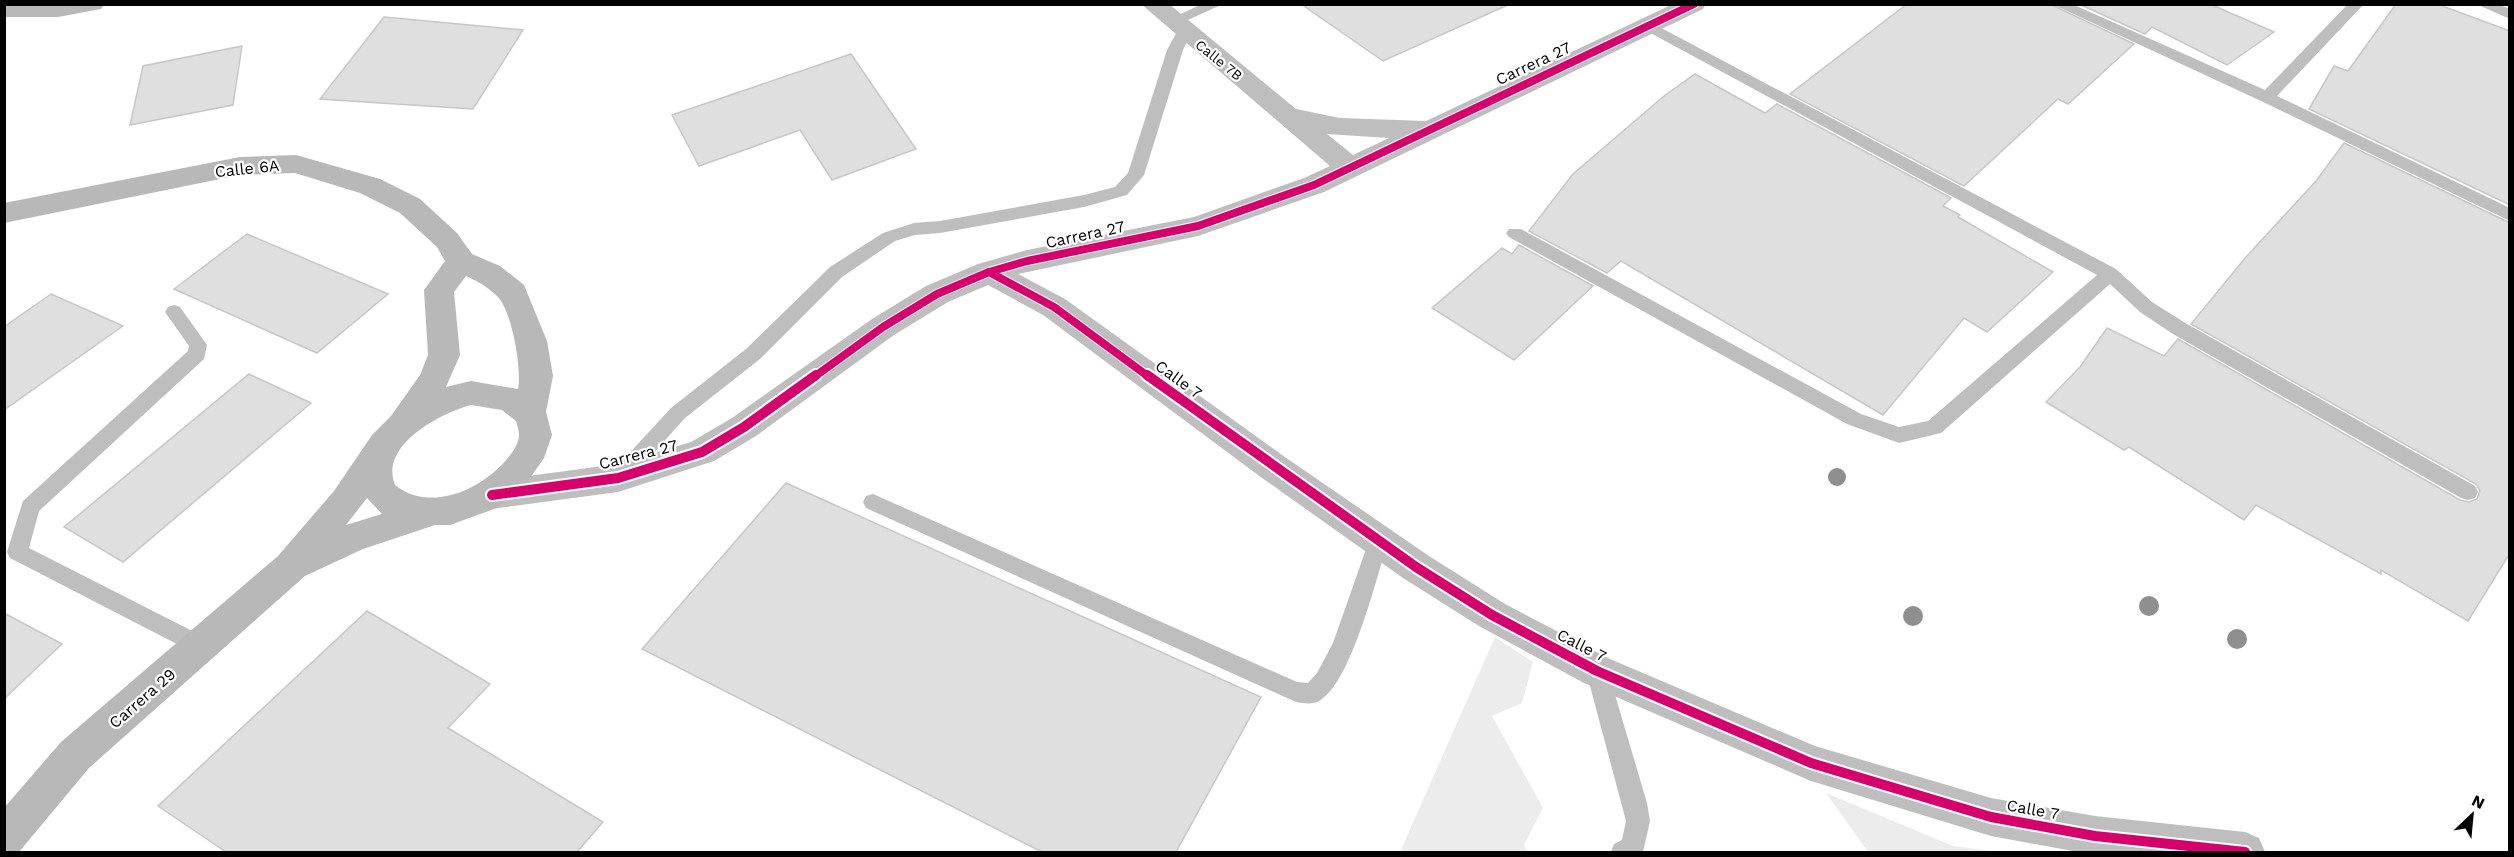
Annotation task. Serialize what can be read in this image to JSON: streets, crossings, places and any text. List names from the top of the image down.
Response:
{
  "streets": {
    "street": [
      "Calle 7B",
      "Carrera 27",
      "Calle 6A",
      "Calle 7",
      "Carrera 29"
    ]
  },
  "crossings": [
    ["Calle 7B", "Carrera 27"],
    ["Carrera 27", "Calle 7"],
    ["Carrera 27", "Carrera 29"]
  ],
  "north": "top right"
}
